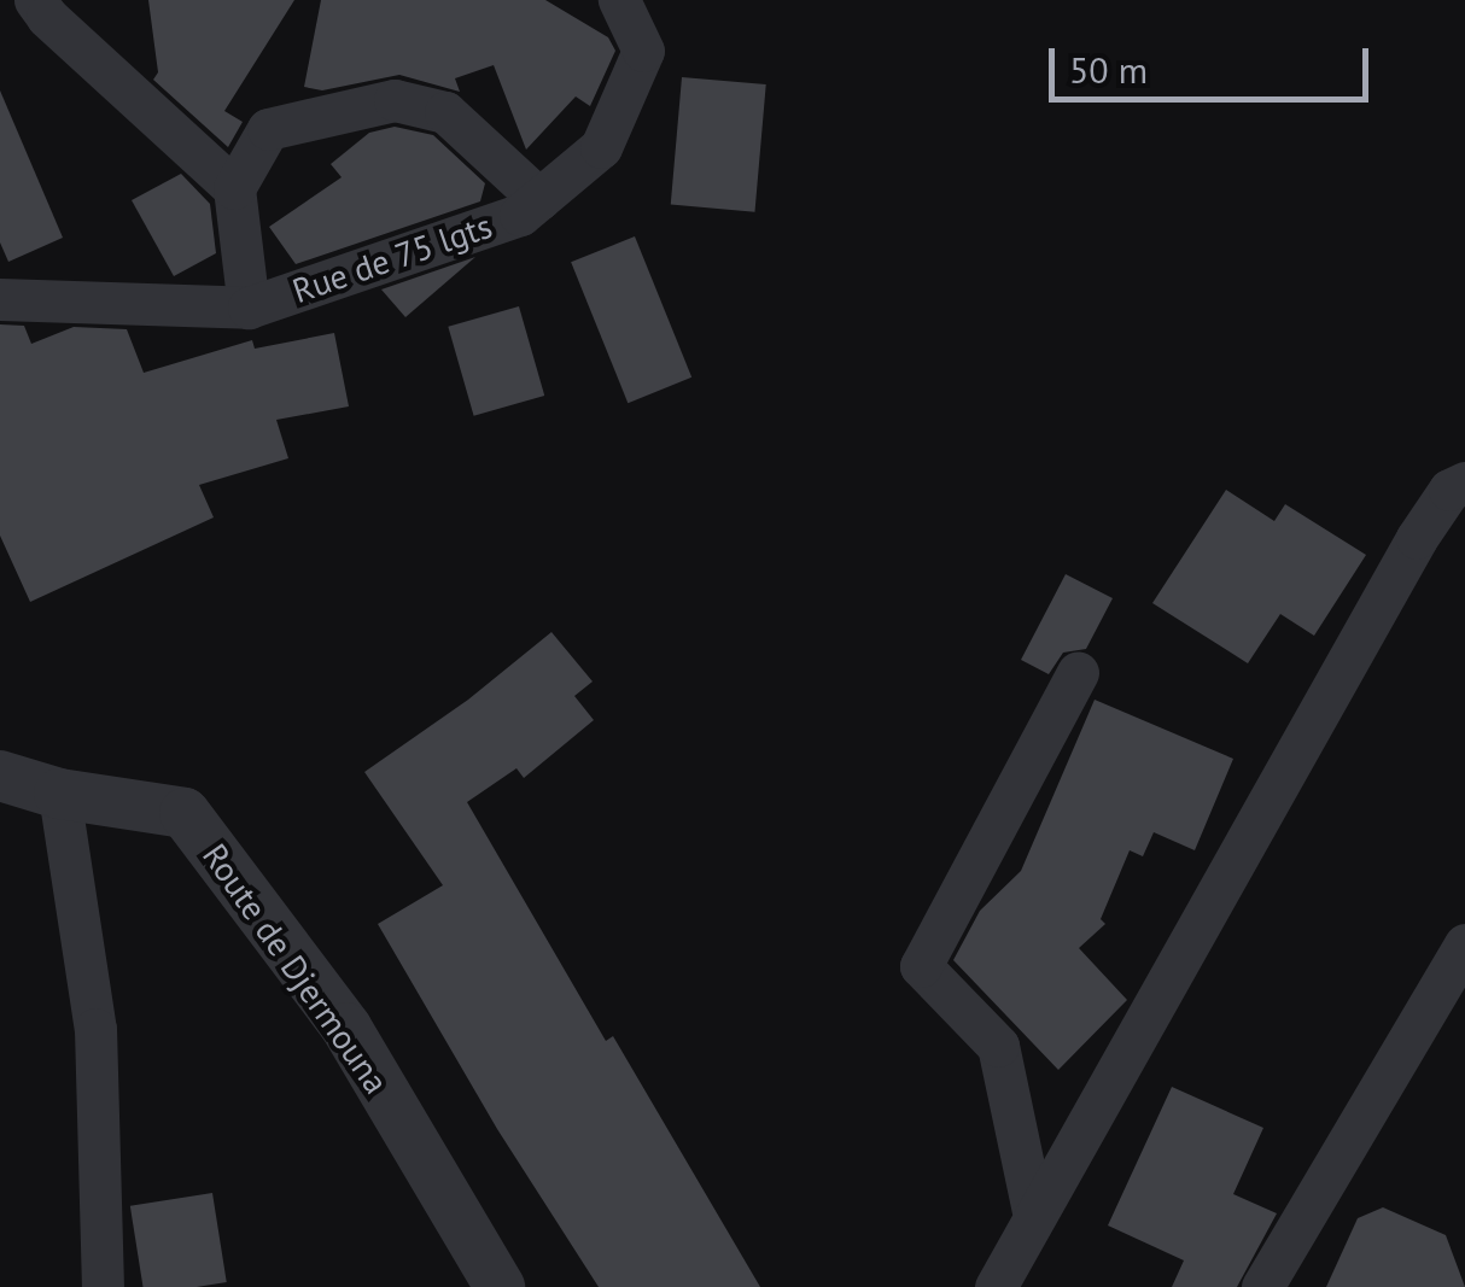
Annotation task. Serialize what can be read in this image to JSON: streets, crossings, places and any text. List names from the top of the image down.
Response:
{
  "streets": {
    "street": ["Rue de 75 lgts", "Route de Djermouna"]
  },
  "scale_bar": "50 m"
}
